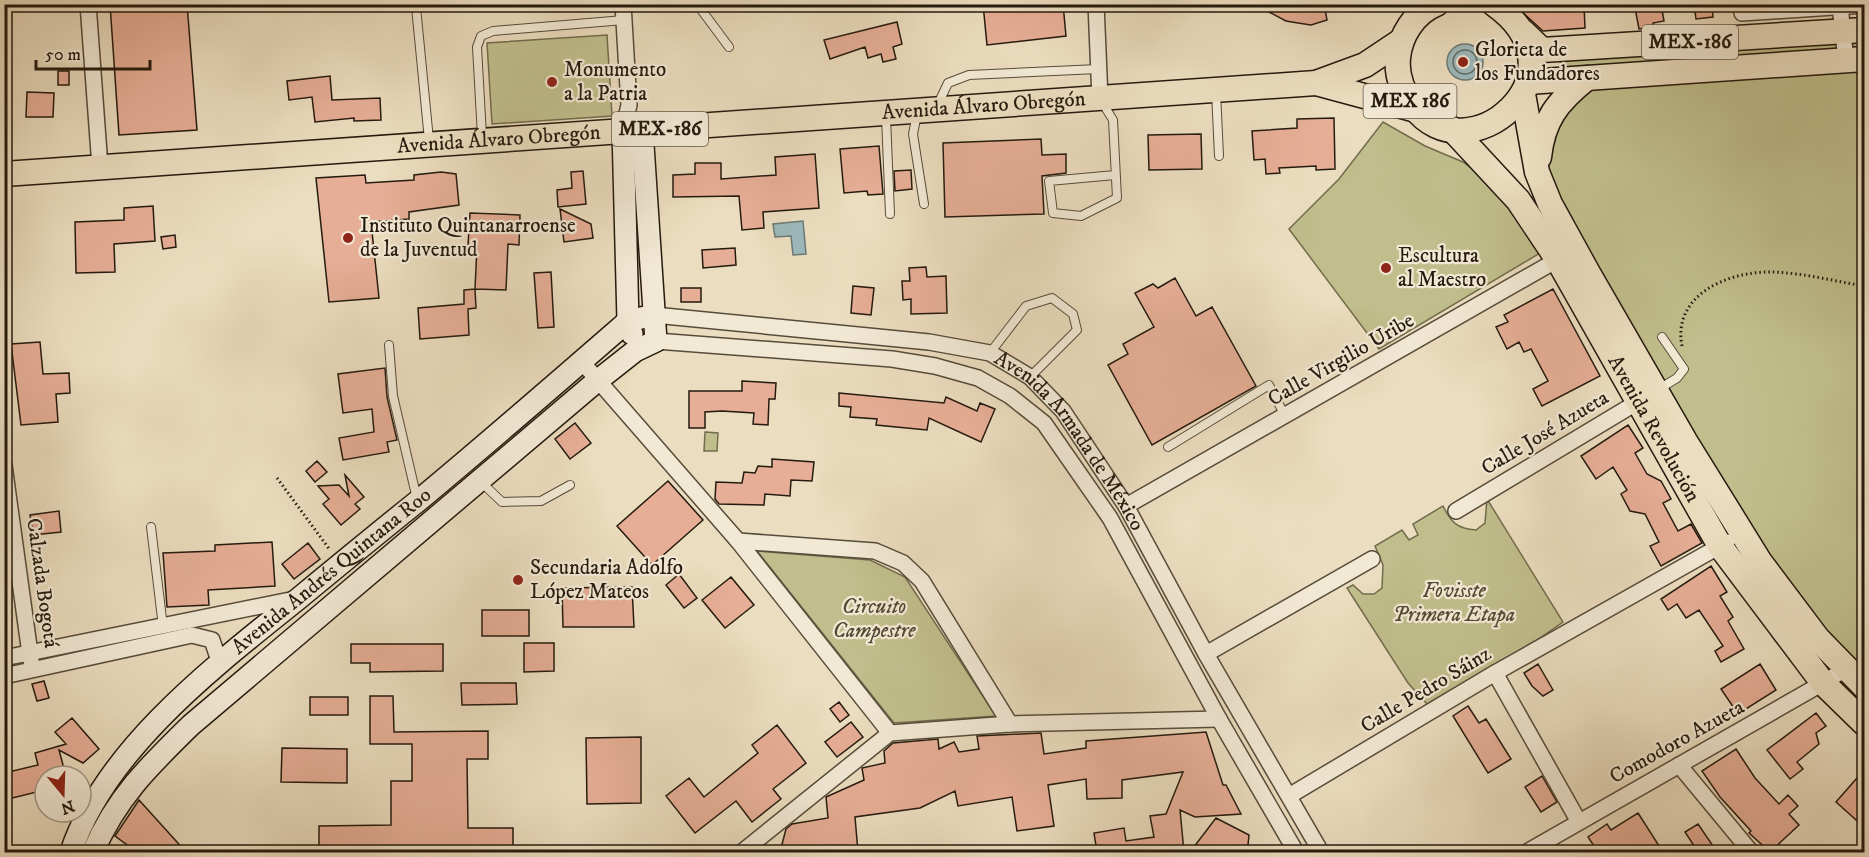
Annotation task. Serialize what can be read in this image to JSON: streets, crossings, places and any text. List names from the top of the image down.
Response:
{
  "streets": {
    "main road": [
      "MEX-186",
      "MEX 186",
      "Avenida Álvaro Obregón",
      "Avenida Revolución",
      "Avenida Armada de México",
      "Avenida Andrés Quintana Roo"
    ],
    "street": [
      "Calle Virgilio Uribe",
      "Calle José Azueta",
      "Calzada Bogotá",
      "Calle Pedro Sáinz",
      "Comodoro Azueta"
    ]
  },
  "crossings": [
    ["MEX-186", "Avenida Álvaro Obregón"],
    ["MEX-186", "Avenida Revolución"],
    ["Avenida Álvaro Obregón", "Avenida Revolución"],
    ["Calle Virgilio Uribe", "Avenida Revolución"],
    ["Calle Virgilio Uribe", "Avenida Armada de México"],
    ["Avenida Revolución", "Calle José Azueta"],
    ["Avenida Revolución", "Calle Pedro Sáinz"],
    ["Avenida Revolución", "Comodoro Azueta"],
    ["Avenida Armada de México", "Avenida Andrés Quintana Roo"],
    ["Avenida Armada de México", "Calle Pedro Sáinz"]
  ],
  "parks": ["Fovisste Primera Etapa", "Circuito Campestre"],
  "places": [
    "Glorieta de los Fundadores",
    "Monumento a la Patria",
    "Instituto Quintanarroense de la Juventud",
    "Escultura al Maestro",
    "Secundaria Adolfo López Mateos"
  ],
  "scale_bar": "50 m",
  "north": "bottom"
}
